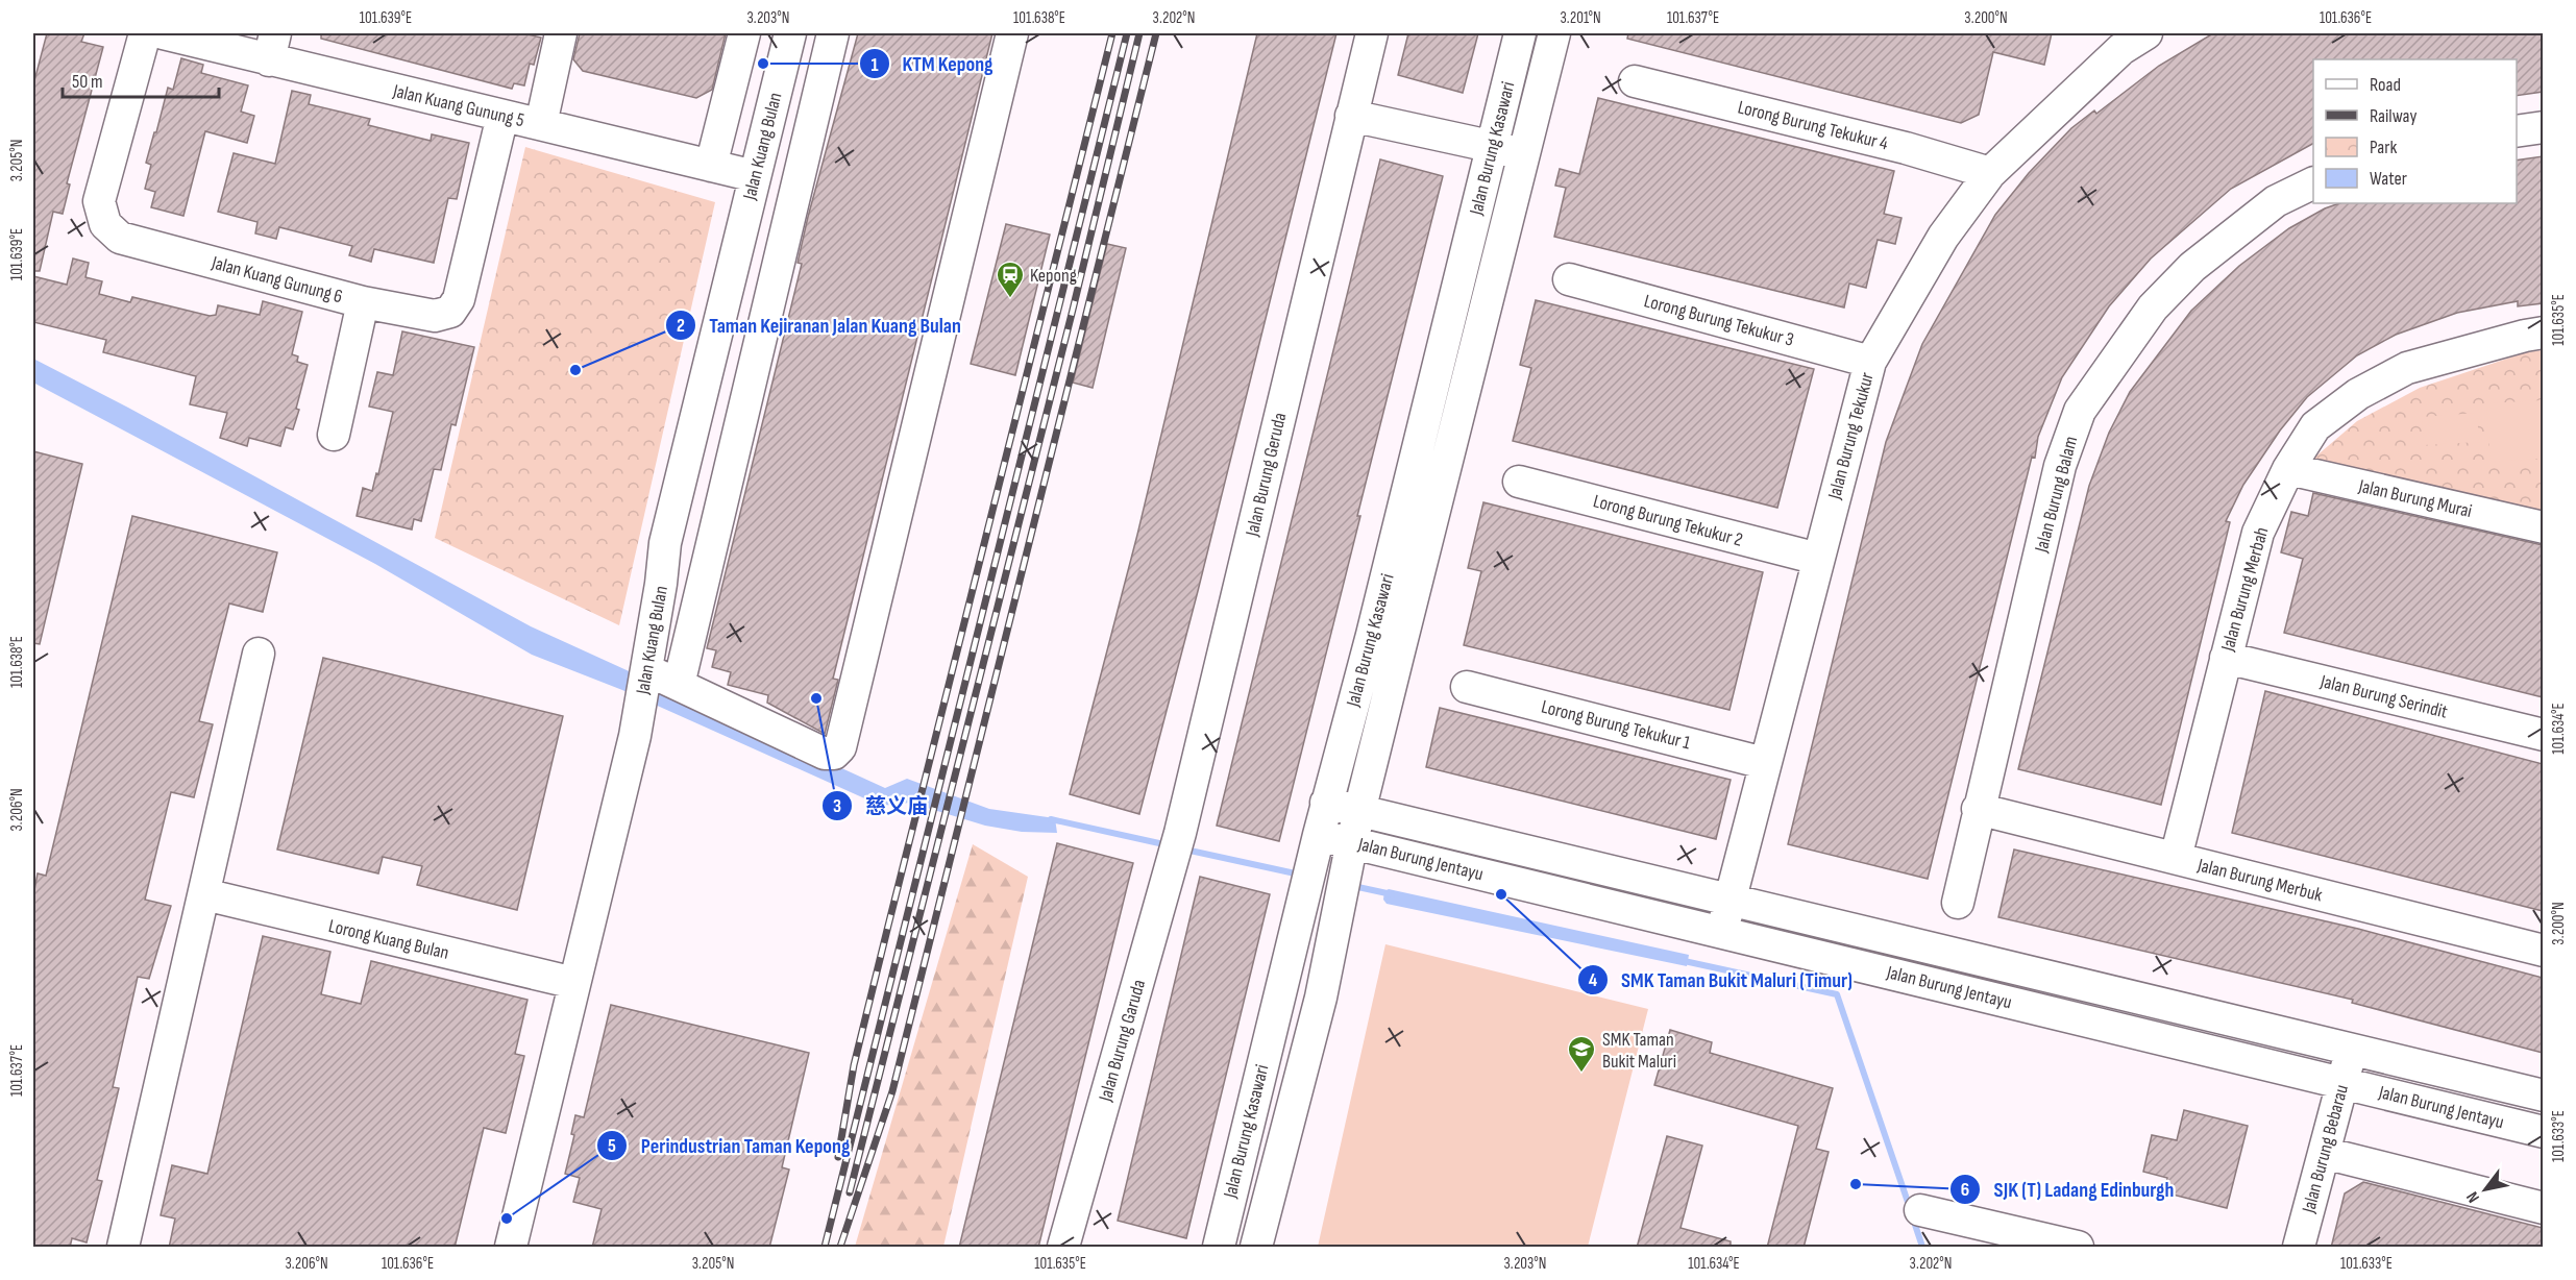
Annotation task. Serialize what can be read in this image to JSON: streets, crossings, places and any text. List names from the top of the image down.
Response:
{
  "streets": {
    "street": [
      "Jalan Kuang Gunung 5",
      "Lorong Burung Tekukur 4",
      "Jalan Kuang Bulan",
      "Jalan Burung Kasawari",
      "Jalan Kuang Gunung 6",
      "Lorong Burung Tekukur 3",
      "Jalan Burung Tekukur",
      "Jalan Burung Geruda",
      "Jalan Burung Balam",
      "Jalan Burung Murai",
      "Lorong Burung Tekukur 2",
      "Jalan Burung Merbah",
      "Jalan Burung Serindit",
      "Lorong Burung Tekukur 1",
      "Jalan Burung Jentayu",
      "Jalan Burung Merbuk",
      "Lorong Kuang Bulan",
      "Jalan Burung Garuda",
      "Jalan Burung Bebarau"
    ]
  },
  "crossings": [
    ["Jalan Kuang Gunung 5", "Jalan Kuang Bulan"],
    ["Jalan Kuang Gunung 5", "Jalan Kuang Gunung 6"],
    ["Lorong Burung Tekukur 4", "Jalan Burung Tekukur"],
    ["Jalan Kuang Bulan", "Lorong Kuang Bulan"],
    ["Jalan Burung Kasawari", "Jalan Burung Jentayu"],
    ["Lorong Burung Tekukur 3", "Jalan Burung Tekukur"],
    ["Jalan Burung Tekukur", "Lorong Burung Tekukur 2"],
    ["Jalan Burung Tekukur", "Lorong Burung Tekukur 1"],
    ["Jalan Burung Tekukur", "Jalan Burung Jentayu"],
    ["Jalan Burung Geruda", "Jalan Burung Garuda"],
    ["Jalan Burung Balam", "Jalan Burung Merbuk"],
    ["Jalan Burung Murai", "Jalan Burung Merbah"],
    ["Jalan Burung Merbah", "Jalan Burung Serindit"],
    ["Jalan Burung Merbah", "Jalan Burung Merbuk"],
    ["Jalan Burung Jentayu", "Jalan Burung Bebarau"]
  ],
  "places": {
    "other": [
      "KTM Kepong",
      "Taman Kejiranan Jalan Kuang Bulan",
      "慈义庙",
      "SMK Taman Bukit Maluri (Timur)",
      "SJK (T) Ladang Edinburgh",
      "Perindustrian Taman Kepong"
    ],
    "station": ["Kepong"],
    "school or university": ["SMK Taman Bukit Maluri"]
  },
  "legend": [
    "Road",
    "Railway",
    "Park",
    "Water"
  ],
  "scale_bar": "50 m",
  "north": "bottom left",
  "coordinates": [
    "101.639°E",
    "3.203°N",
    "101.638°E",
    "3.202°N",
    "3.201°N",
    "101.637°E",
    "3.200°N",
    "101.636°E",
    "3.205°N",
    "101.635°E",
    "101.634°E",
    "3.206°N",
    "101.633°E"
  ]
}
